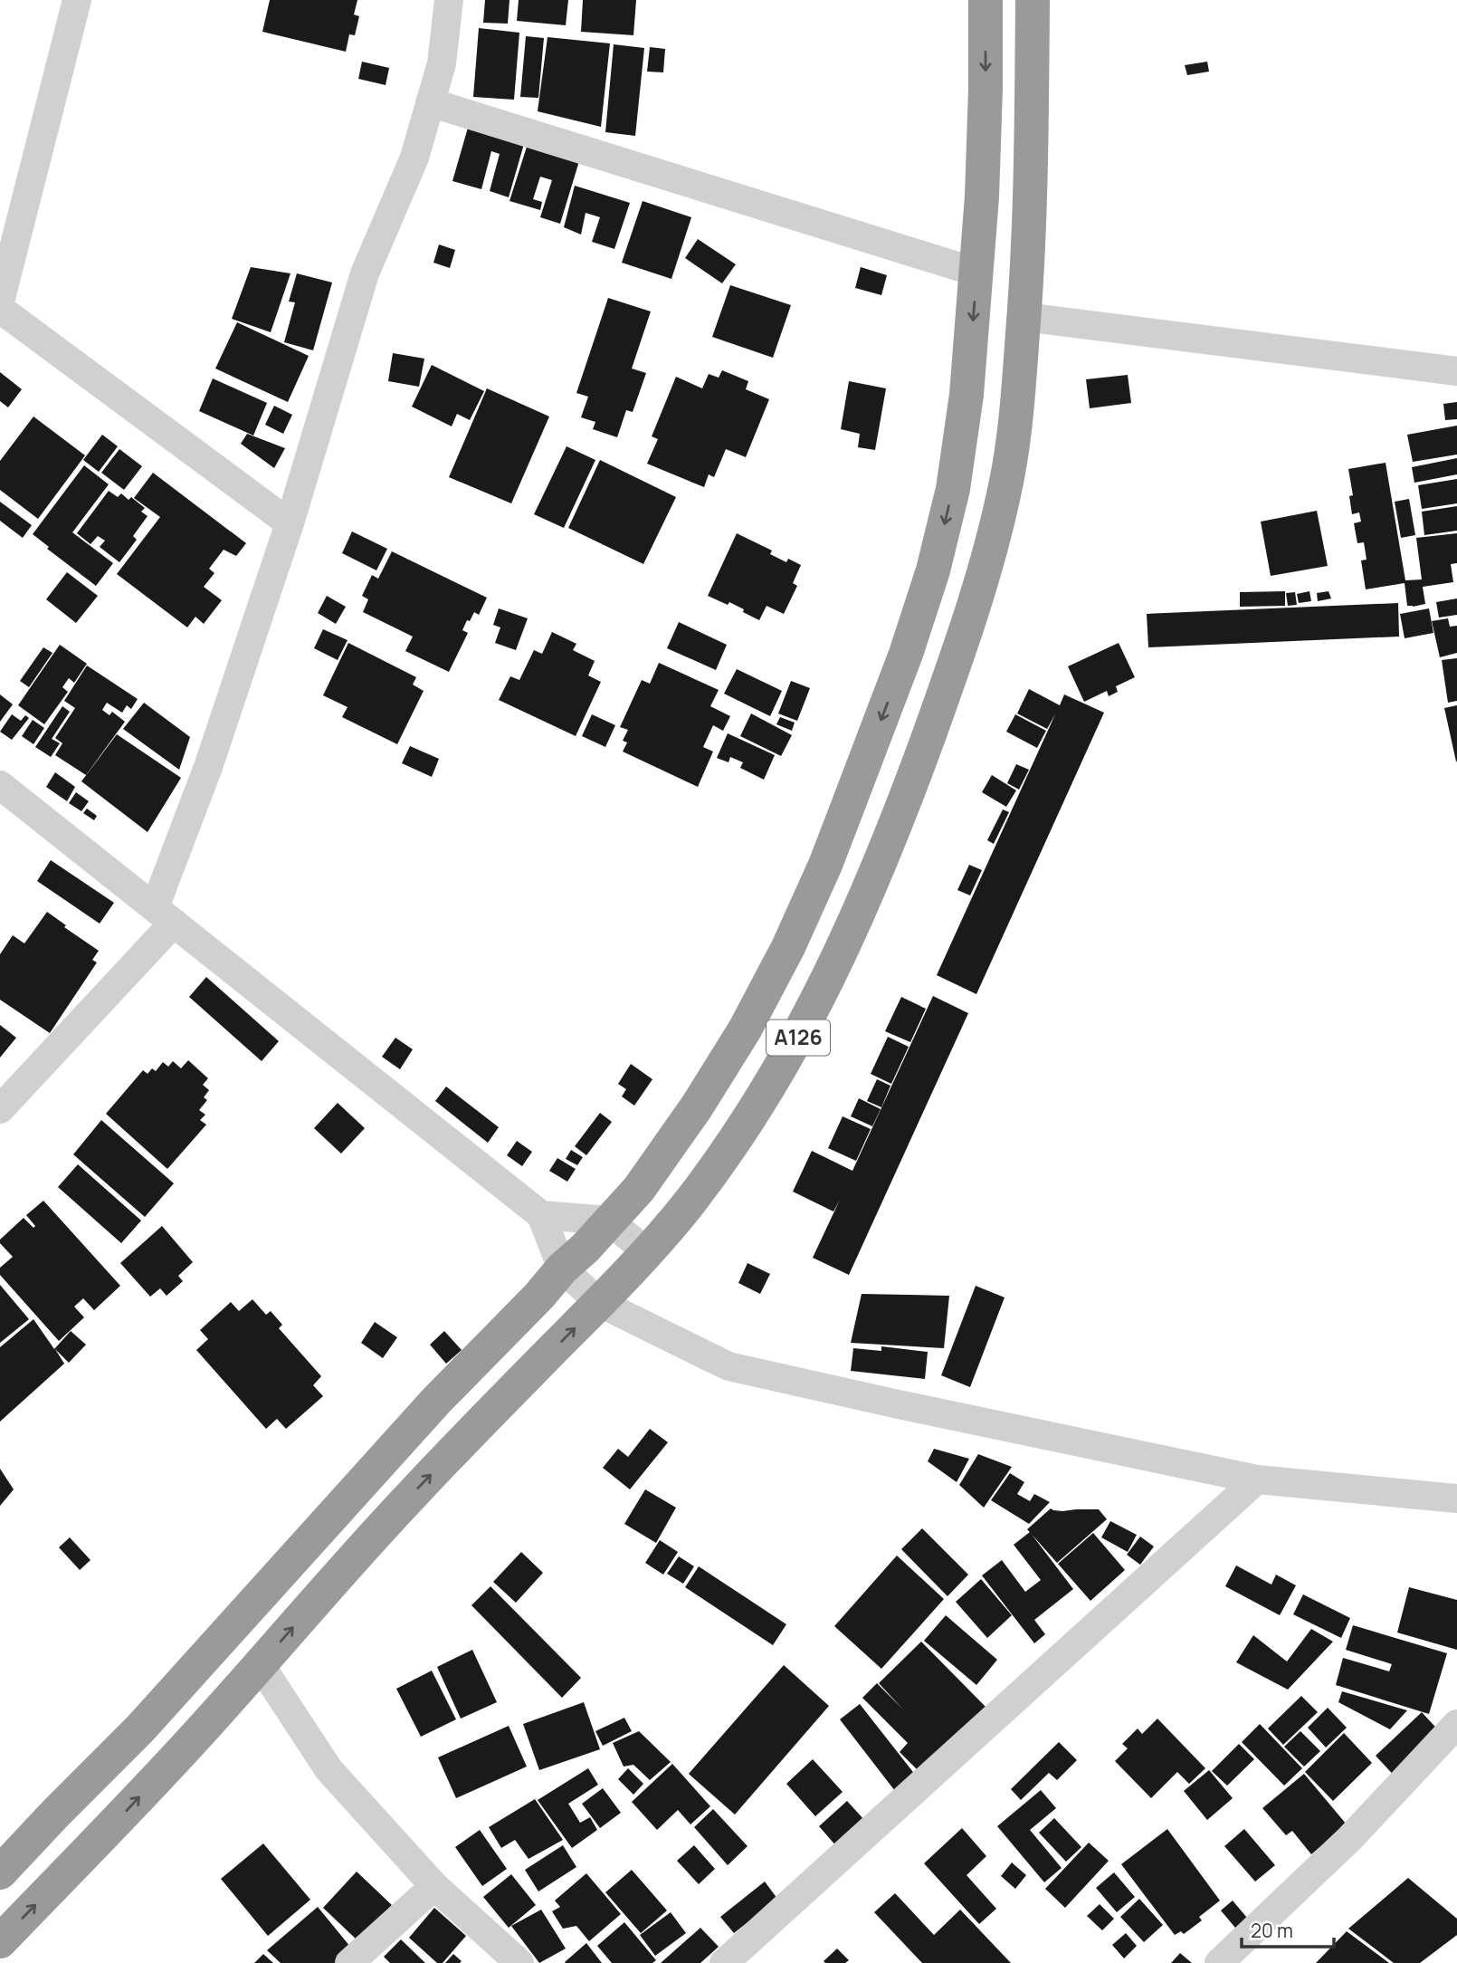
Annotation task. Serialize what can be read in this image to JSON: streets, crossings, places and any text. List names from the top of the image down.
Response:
{
  "streets": {
    "highway": ["A126"]
  },
  "scale_bar": "20 m"
}
